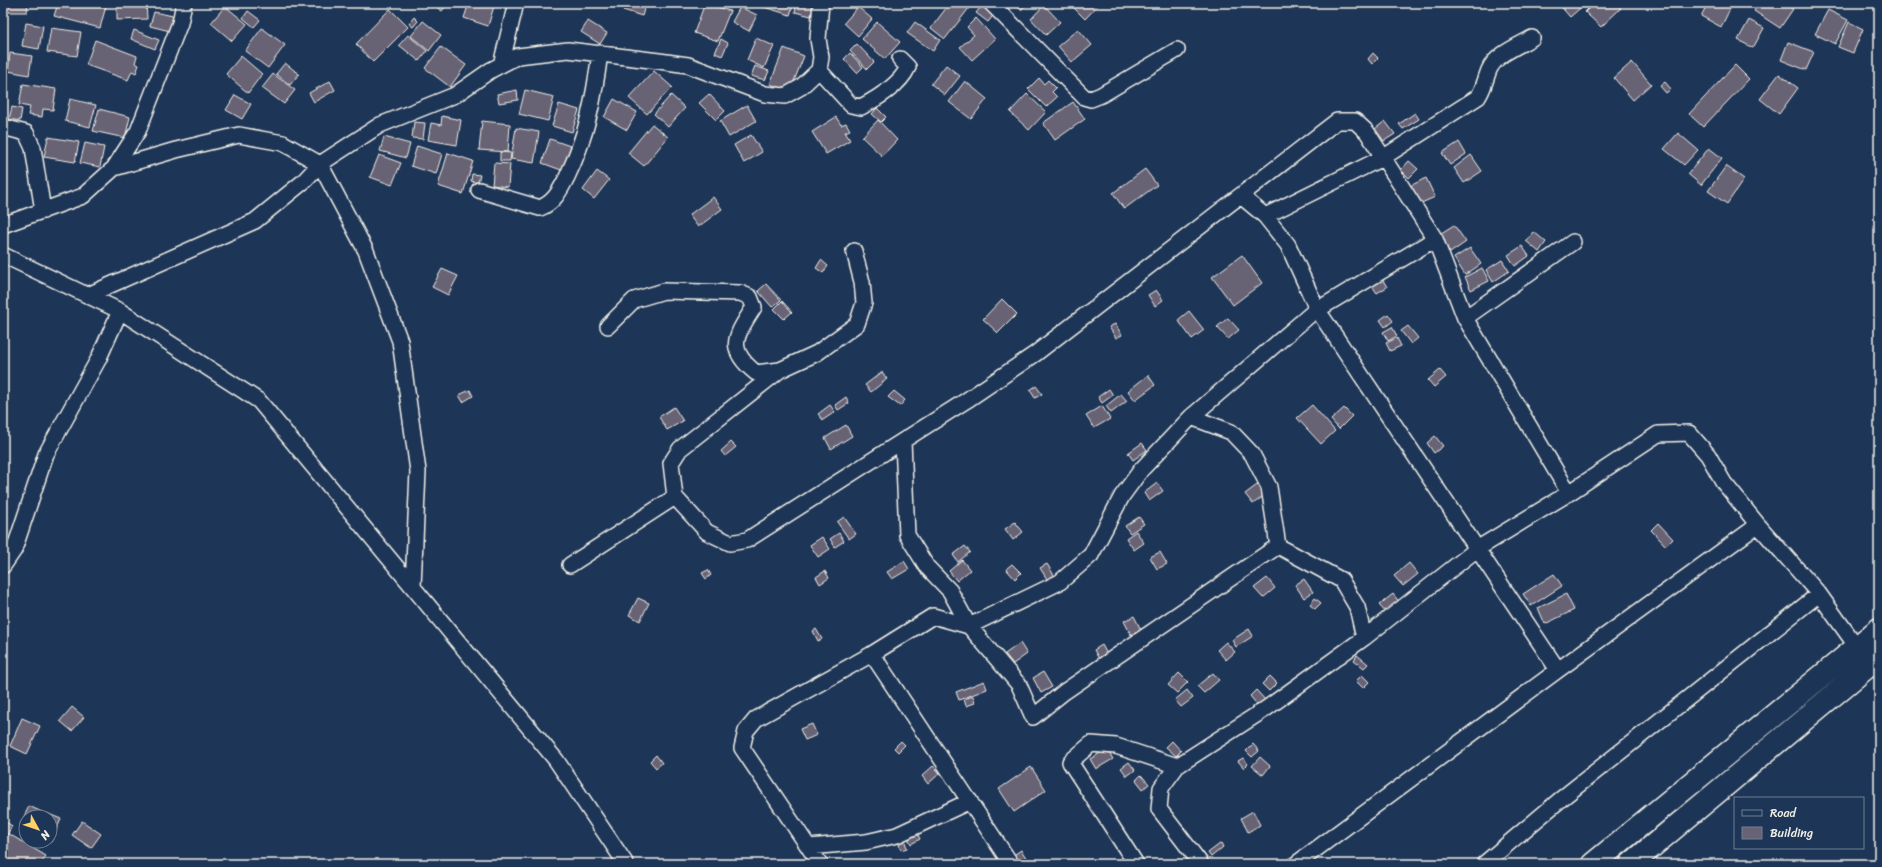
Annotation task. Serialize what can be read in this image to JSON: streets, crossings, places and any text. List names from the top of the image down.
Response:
{
  "legend": ["Road", "Building"],
  "north": "bottom right"
}
